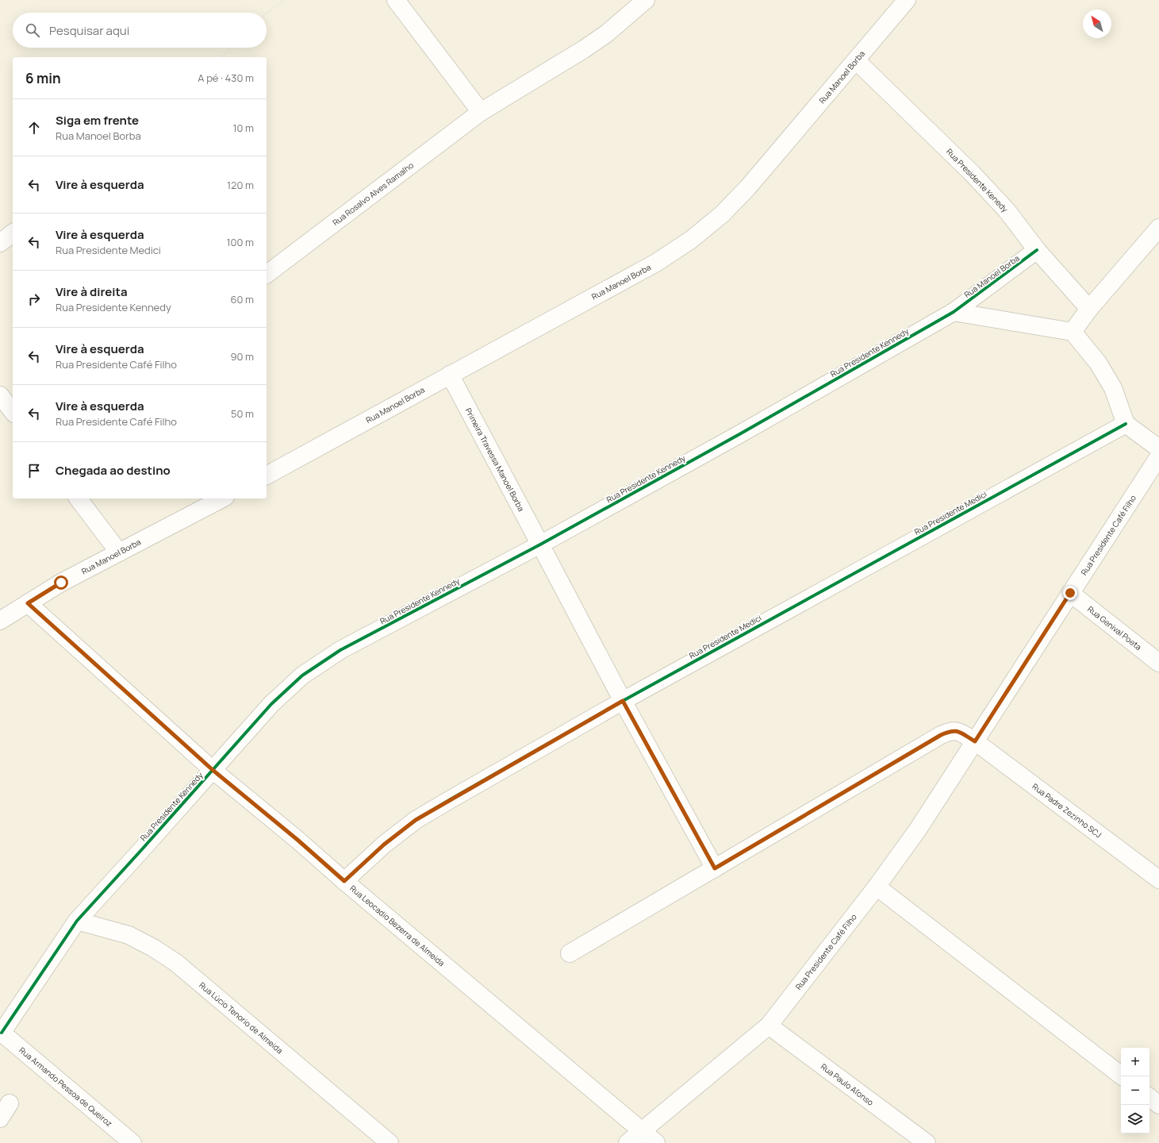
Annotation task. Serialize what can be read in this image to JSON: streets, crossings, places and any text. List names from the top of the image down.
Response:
{
  "streets": {
    "street": [
      "Rua Manoel Borba",
      "Rua Presidente Kenedy",
      "Rua Rosalvo Alves Ramalho",
      "Rua Presidente Kennedy",
      "Primeira Travessa Manoel Borba",
      "Rua Presidente Medici",
      "Rua Presidente Café Filho",
      "Rua Genival Poeta",
      "Rua Padre Zezinho SCJ",
      "Rua Leocadio Bezerra de Almeida",
      "Rua Lúcio Tenorio de Almeida",
      "Rua Paulo Afonso",
      "Rua Armando Pessoa de Queiroz"
    ]
  },
  "crossings": [
    ["Rua Manoel Borba", "Rua Presidente Kenedy"],
    ["Rua Manoel Borba", "Rua Presidente Kennedy"],
    ["Rua Manoel Borba", "Primeira Travessa Manoel Borba"],
    ["Rua Manoel Borba", "Rua Leocadio Bezerra de Almeida"],
    ["Rua Presidente Kennedy", "Primeira Travessa Manoel Borba"],
    ["Rua Presidente Kennedy", "Rua Leocadio Bezerra de Almeida"],
    ["Rua Presidente Kennedy", "Rua Lúcio Tenorio de Almeida"],
    ["Rua Presidente Kennedy", "Rua Armando Pessoa de Queiroz"],
    ["Rua Presidente Medici", "Rua Leocadio Bezerra de Almeida"],
    ["Rua Presidente Café Filho", "Rua Genival Poeta"],
    ["Rua Presidente Café Filho", "Rua Padre Zezinho SCJ"],
    ["Rua Presidente Café Filho", "Rua Leocadio Bezerra de Almeida"],
    ["Rua Presidente Café Filho", "Rua Paulo Afonso"]
  ],
  "north": "top left",
  "page": {
    "search": "Pesquisar aqui",
    "heading": ["6 min", "A pé · 430 m"],
    "list": [
      ["Siga em frente", "Rua Manoel Borba", "10 m"],
      ["Vire à esquerda", "120 m"],
      ["Vire à esquerda", "Rua Presidente Medici", "100 m"],
      ["Vire à direita", "Rua Presidente Kennedy", "60 m"],
      ["Vire à esquerda", "Rua Presidente Café Filho", "90 m"],
      ["Vire à esquerda", "Rua Presidente Café Filho", "50 m"],
      "Chegada ao destino"
    ],
    "map_buttons": ["+", "−"]
  }
}
